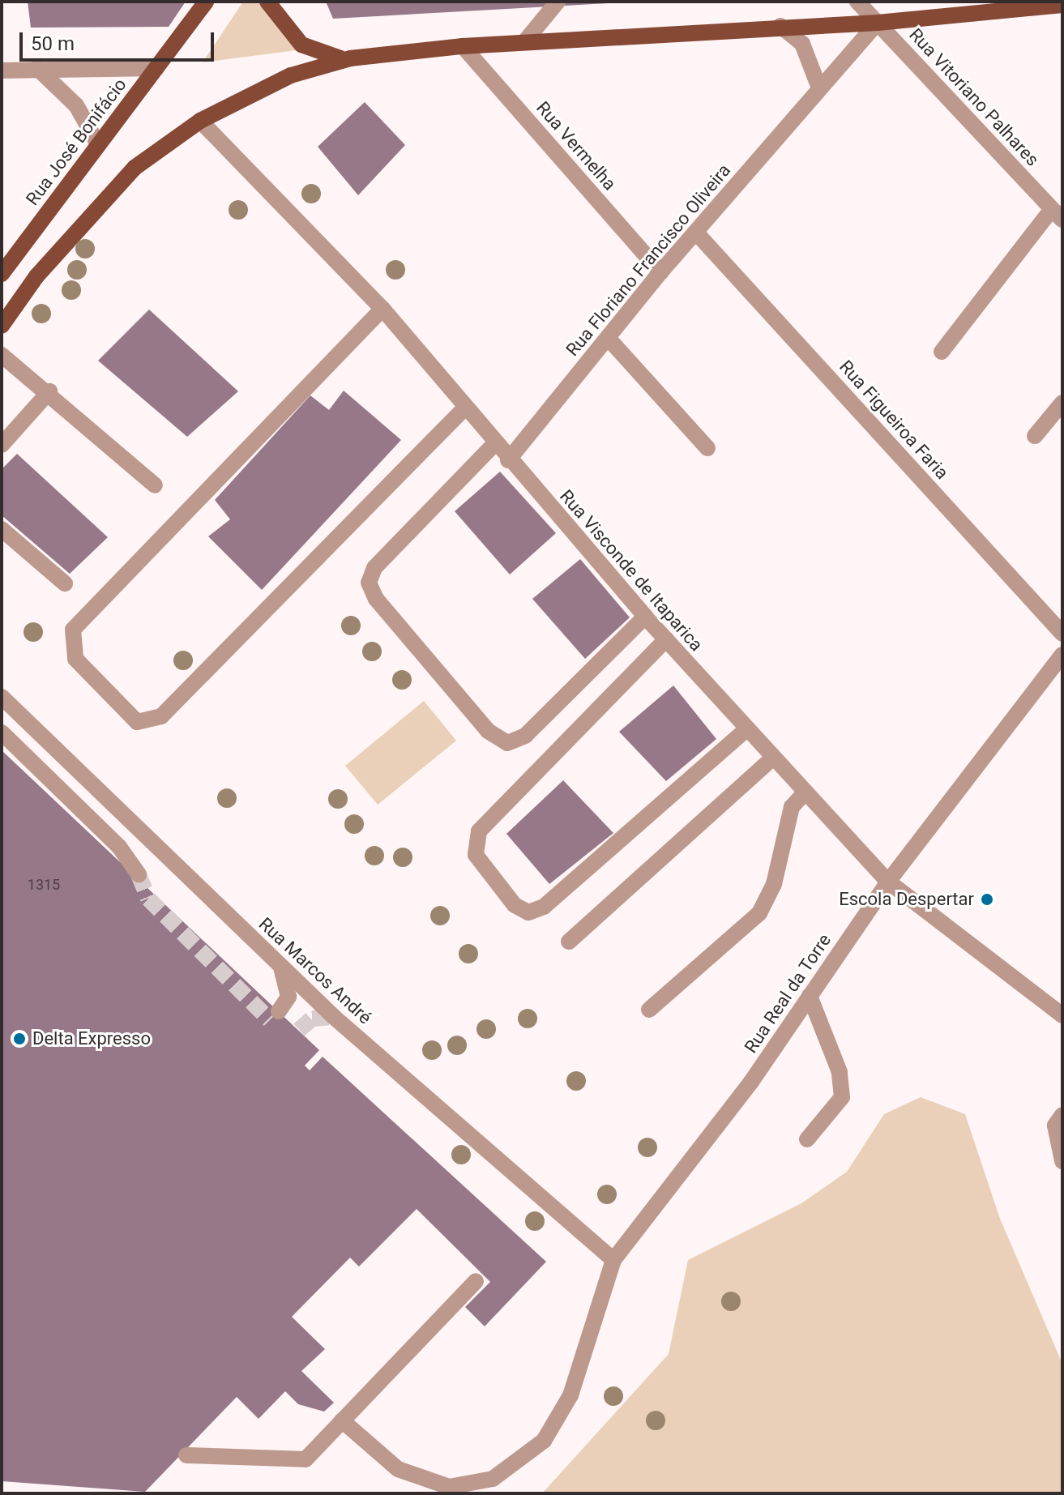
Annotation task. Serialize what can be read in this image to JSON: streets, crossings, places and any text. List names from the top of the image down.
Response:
{
  "streets": {
    "main road": ["Rua José Bonifácio"],
    "street": [
      "Rua Vitoriano Palhares",
      "Rua Vermelha",
      "Rua Floriano Francisco Oliveira",
      "Rua Figueiroa Faria",
      "Rua Visconde de Itaparica",
      "Rua Marcos André",
      "Rua Real da Torre"
    ]
  },
  "crossings": [
    ["Rua Vitoriano Palhares", "Rua Floriano Francisco Oliveira"],
    ["Rua Vermelha", "Rua Floriano Francisco Oliveira"],
    ["Rua Floriano Francisco Oliveira", "Rua Figueiroa Faria"],
    ["Rua Floriano Francisco Oliveira", "Rua Visconde de Itaparica"],
    ["Rua Visconde de Itaparica", "Rua Real da Torre"],
    ["Rua Marcos André", "Rua Real da Torre"]
  ],
  "places": ["Escola Despertar", "Delta Expresso"],
  "house_numbers": ["1315"],
  "scale_bar": "50 m"
}
